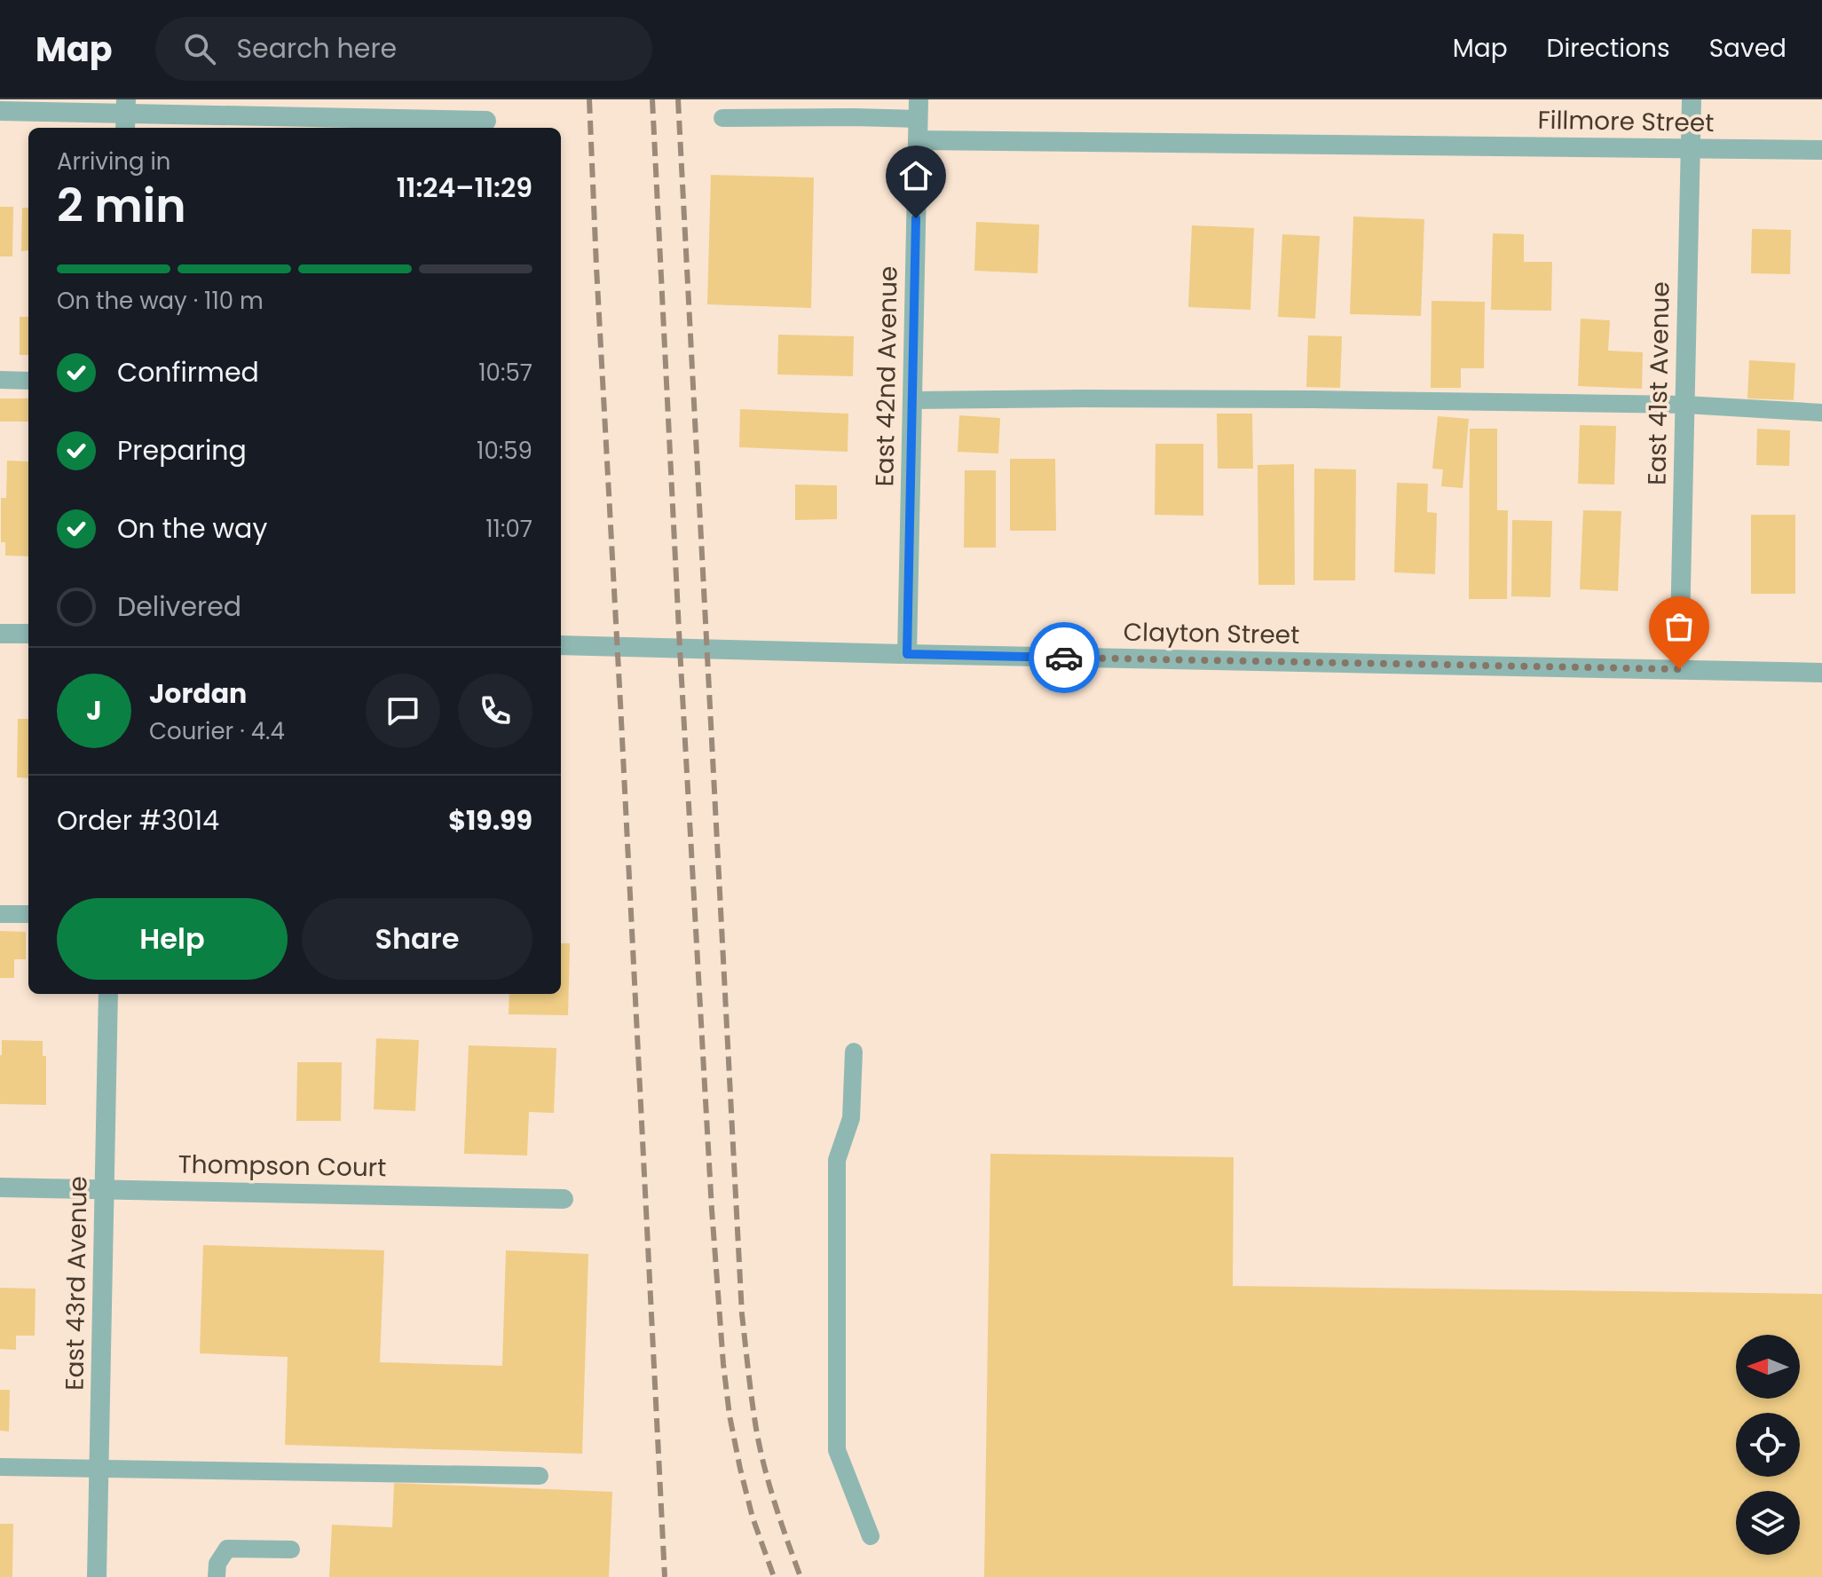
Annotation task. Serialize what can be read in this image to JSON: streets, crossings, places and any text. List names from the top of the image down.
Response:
{
  "streets": {
    "street": [
      "Fillmore Street",
      "East 42nd Avenue",
      "East 41st Avenue",
      "Clayton Street",
      "Thompson Court",
      "East 43rd Avenue"
    ]
  },
  "crossings": [
    ["Fillmore Street", "East 42nd Avenue"],
    ["Fillmore Street", "East 41st Avenue"],
    ["East 42nd Avenue", "Clayton Street"],
    ["East 41st Avenue", "Clayton Street"],
    ["Thompson Court", "East 43rd Avenue"]
  ],
  "north": "left",
  "page": {
    "header": "Map",
    "search": "Search here",
    "nav": ["Map", "Directions", "Saved"],
    "heading": ["2 min", "Arriving in", "11:24–11:29"],
    "panel": [
      "Jordan",
      "Courier · 4.4",
      "Order #3014",
      "$19.99"
    ],
    "bar": "On the way · 110 m",
    "list": [
      ["Confirmed", "10:57"],
      ["Preparing", "10:59"],
      ["On the way", "11:07"],
      "Delivered"
    ],
    "round": "J",
    "buttons": ["Help", "Share"]
  }
}
